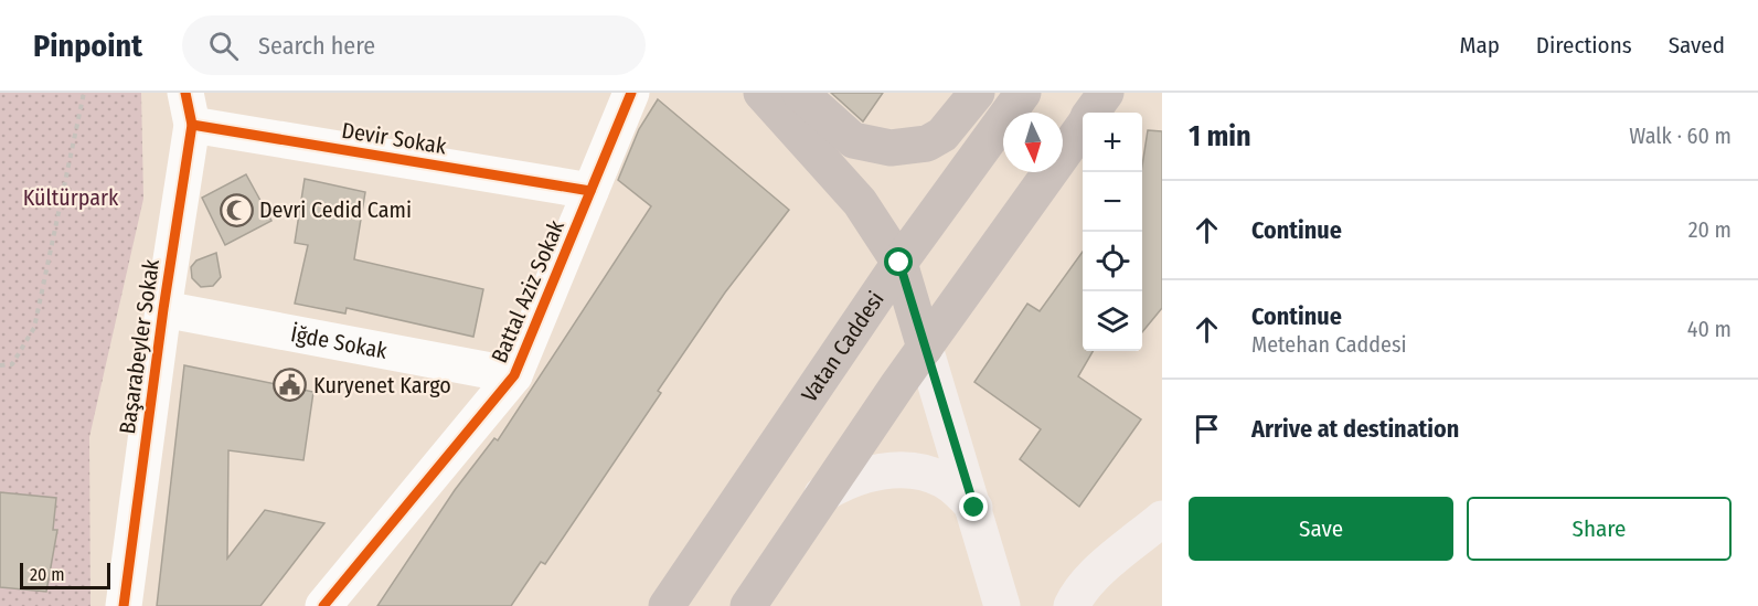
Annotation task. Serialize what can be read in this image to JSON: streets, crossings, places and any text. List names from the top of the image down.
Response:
{
  "streets": {
    "main road": ["Vatan Caddesi"],
    "street": [
      "Devir Sokak",
      "Battal Aziz Sokak",
      "İğde Sokak",
      "Başarabeyler Sokak"
    ]
  },
  "crossings": [
    ["Devir Sokak", "Battal Aziz Sokak"],
    ["Devir Sokak", "Başarabeyler Sokak"],
    ["Battal Aziz Sokak", "İğde Sokak"],
    ["İğde Sokak", "Başarabeyler Sokak"]
  ],
  "parks": ["Kültürpark"],
  "places": {
    "mosque": ["Devri Cedid Cami"],
    "public building": ["Kuryenet Kargo"]
  },
  "scale_bar": "20 m",
  "north": "bottom",
  "page": {
    "header": "Pinpoint",
    "search": "Search here",
    "nav": ["Map", "Directions", "Saved"],
    "heading": ["1 min", "Walk · 60 m"],
    "map_buttons": ["+", "−"],
    "list": [
      ["Continue", "20 m"],
      ["Continue", "Metehan Caddesi", "40 m"],
      "Arrive at destination"
    ],
    "buttons": ["Save", "Share"],
    "scale": "20 m"
  }
}
